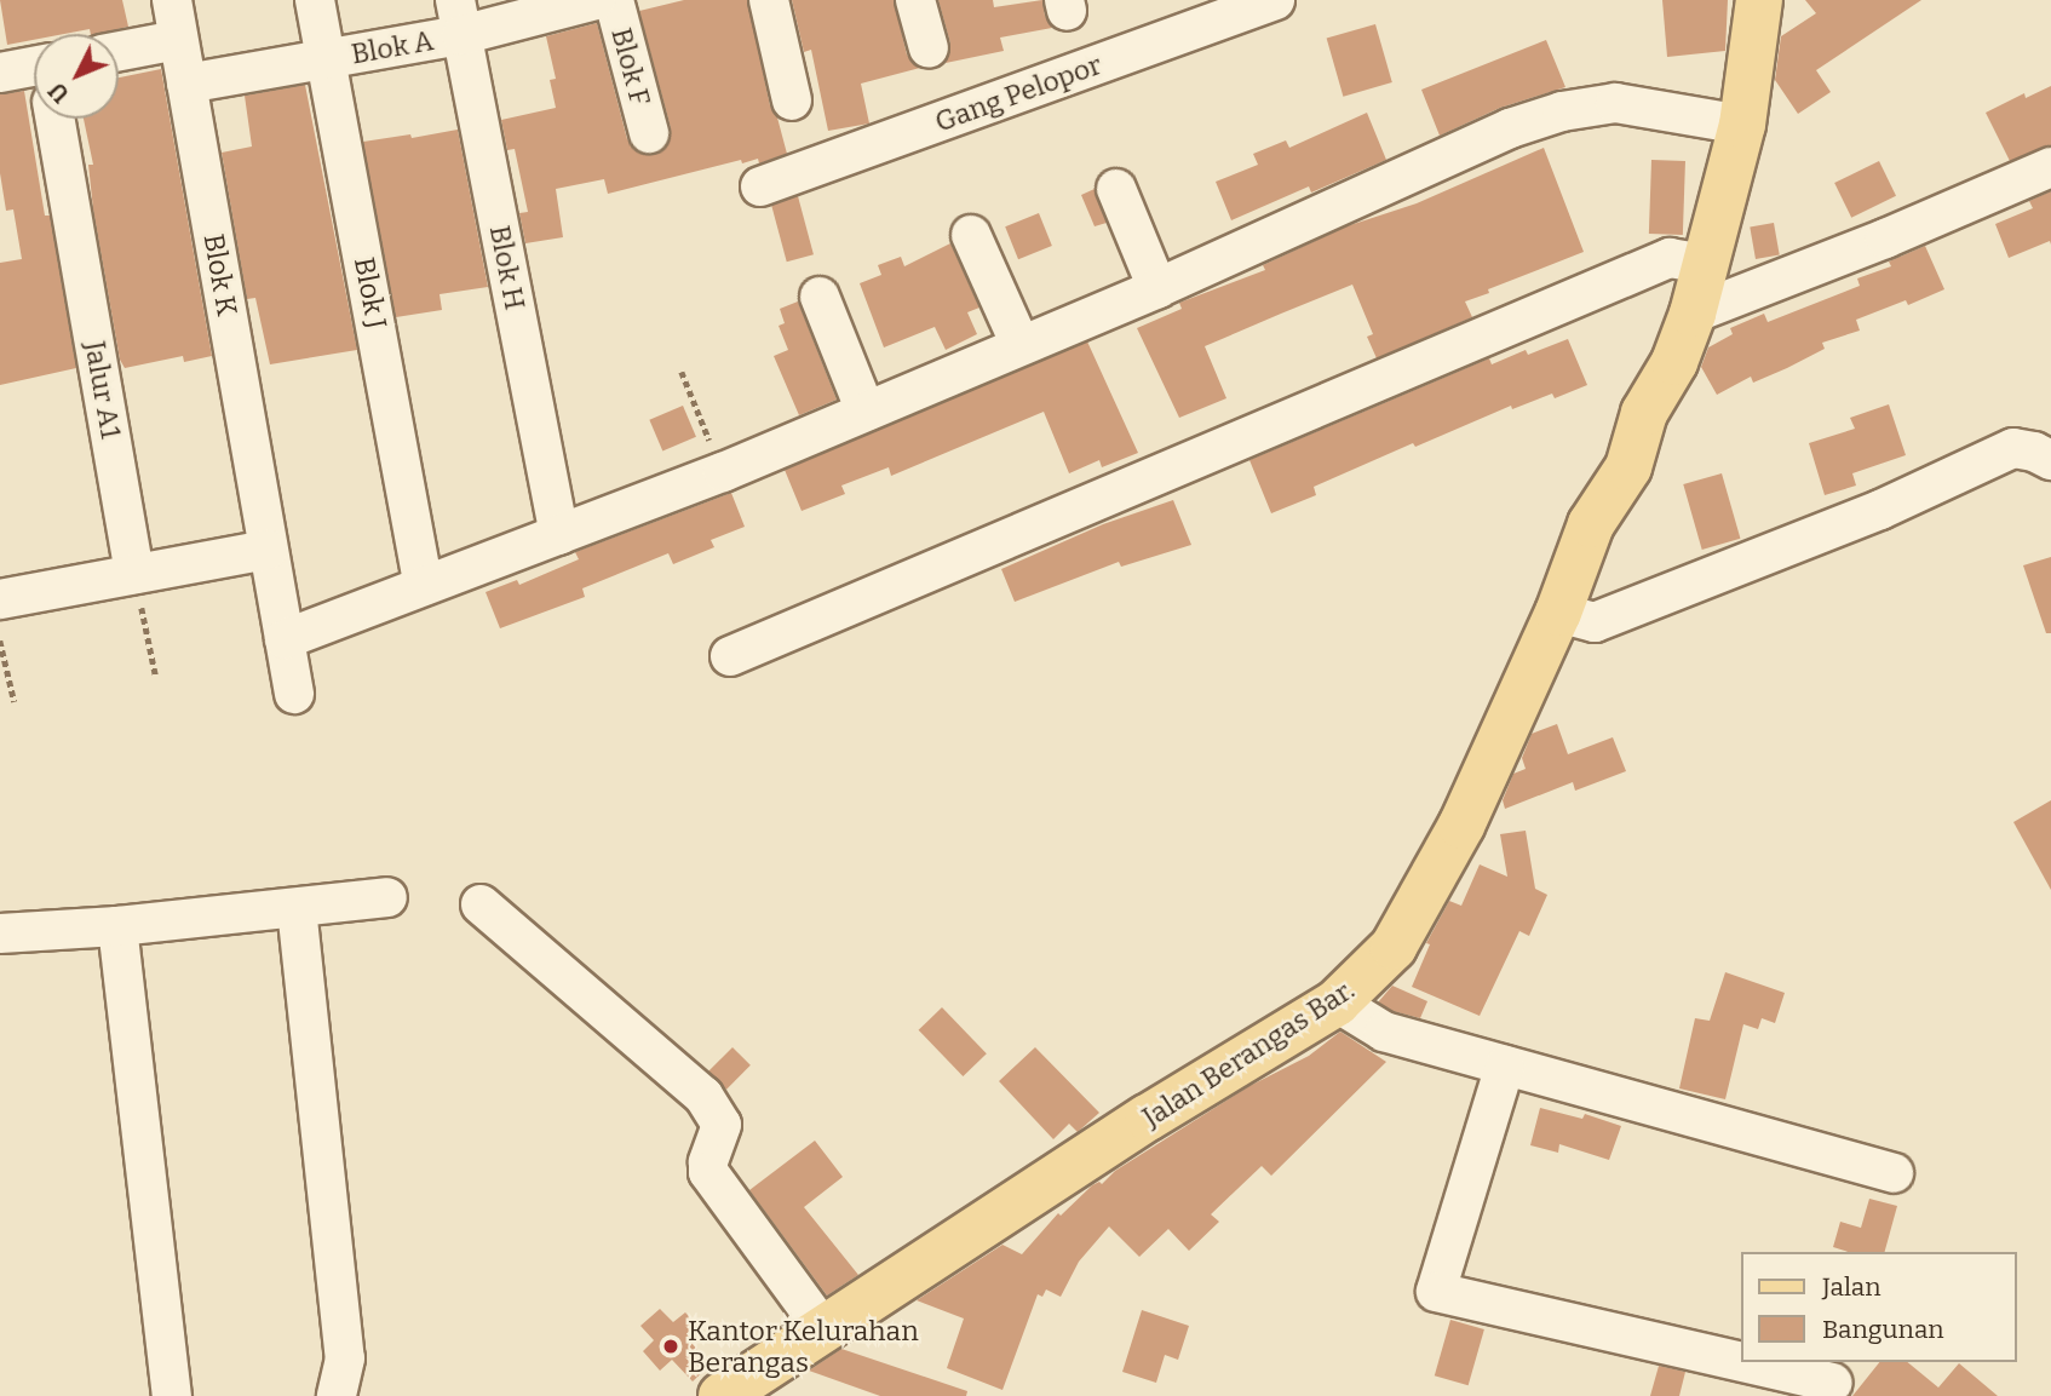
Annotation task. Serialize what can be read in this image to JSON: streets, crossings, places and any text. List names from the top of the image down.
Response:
{
  "streets": {
    "main road": ["Jalan Berangas Bar."],
    "street": [
      "Blok A",
      "Blok F",
      "Gang Pelopor",
      "Blok H",
      "Blok K",
      "Blok J",
      "Jalur A1"
    ]
  },
  "crossings": [
    ["Blok A", "Blok H"],
    ["Blok A", "Blok K"],
    ["Blok A", "Blok J"]
  ],
  "places": ["Kantor Kelurahan Berangas"],
  "legend": ["Jalan", "Bangunan"],
  "north": "bottom left"
}
